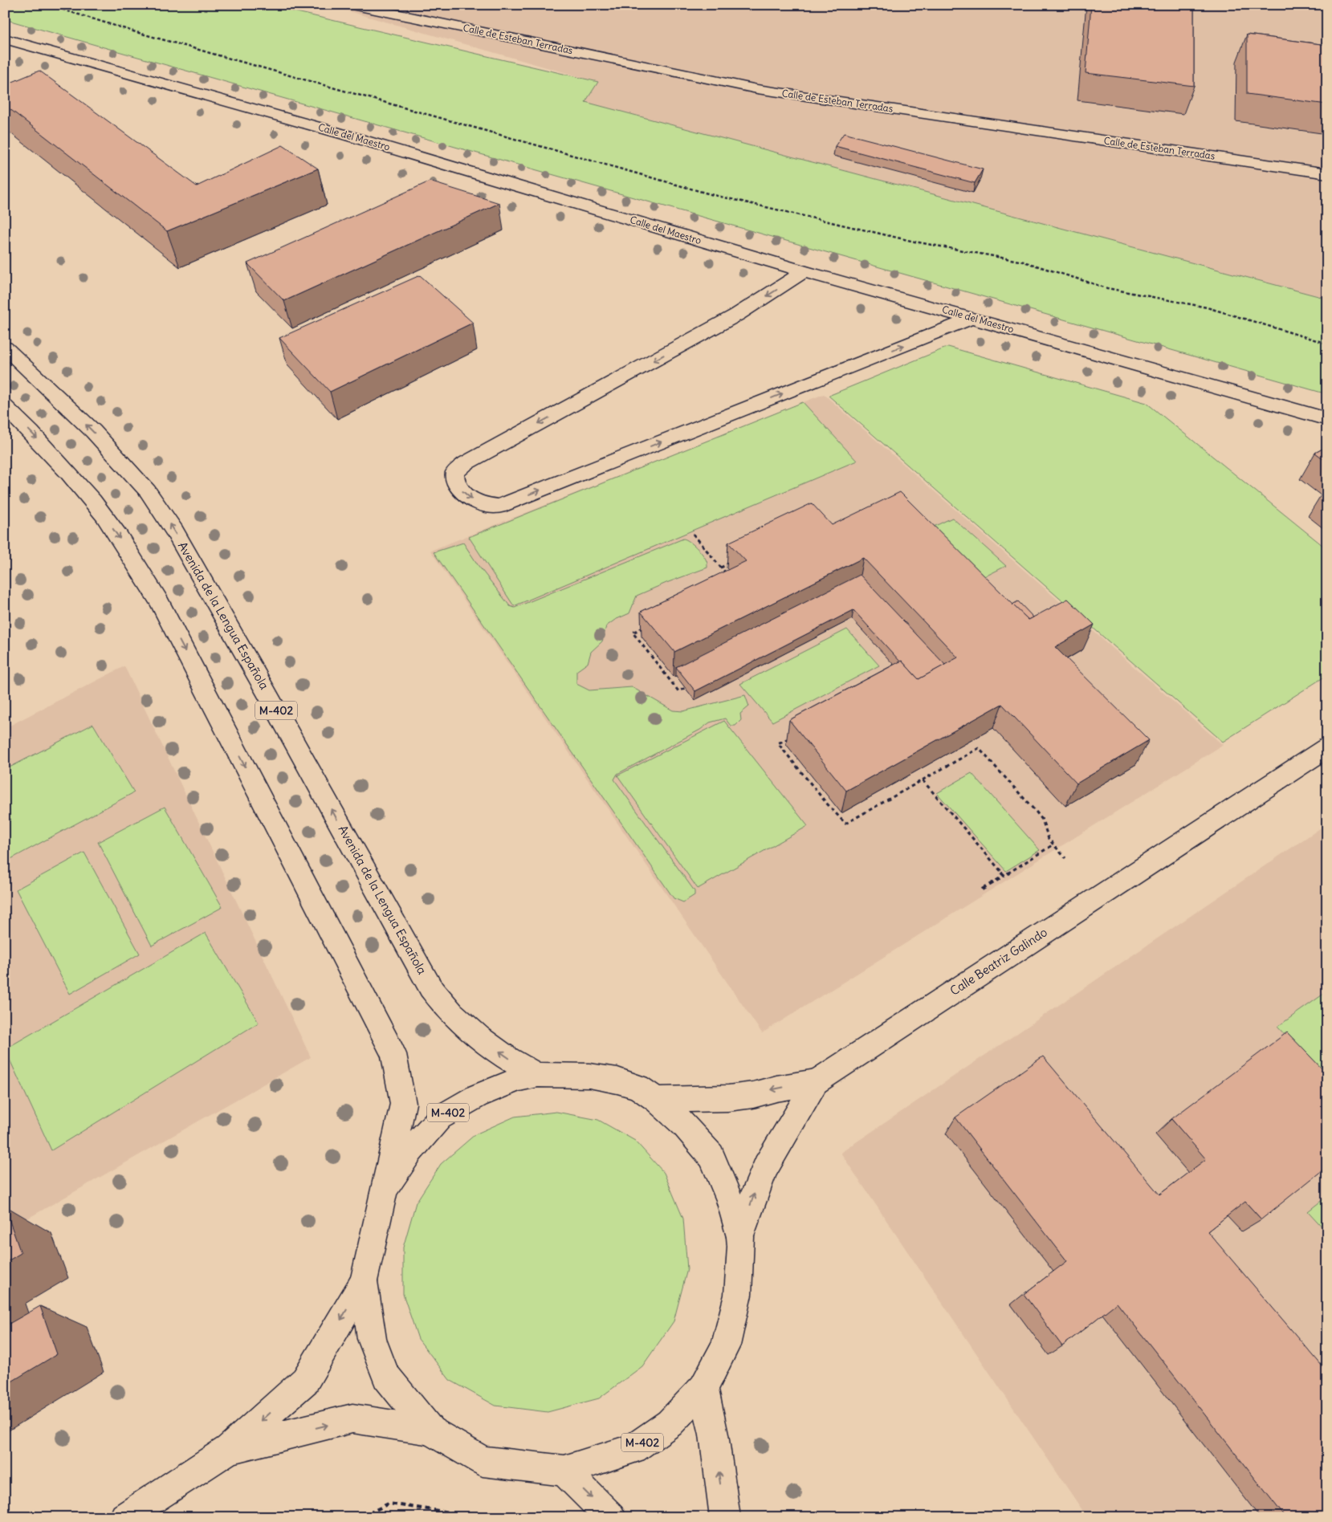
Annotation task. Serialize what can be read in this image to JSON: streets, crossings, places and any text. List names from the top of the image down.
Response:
{
  "streets": {
    "main road": [
      "Calle de Esteban Terradas",
      "Calle del Maestro",
      "Avenida de la Lengua Española",
      "M-402",
      "Calle Beatriz Galindo"
    ]
  },
  "crossings": [
    ["Avenida de la Lengua Española", "M-402"],
    ["M-402", "Calle Beatriz Galindo"]
  ]
}
